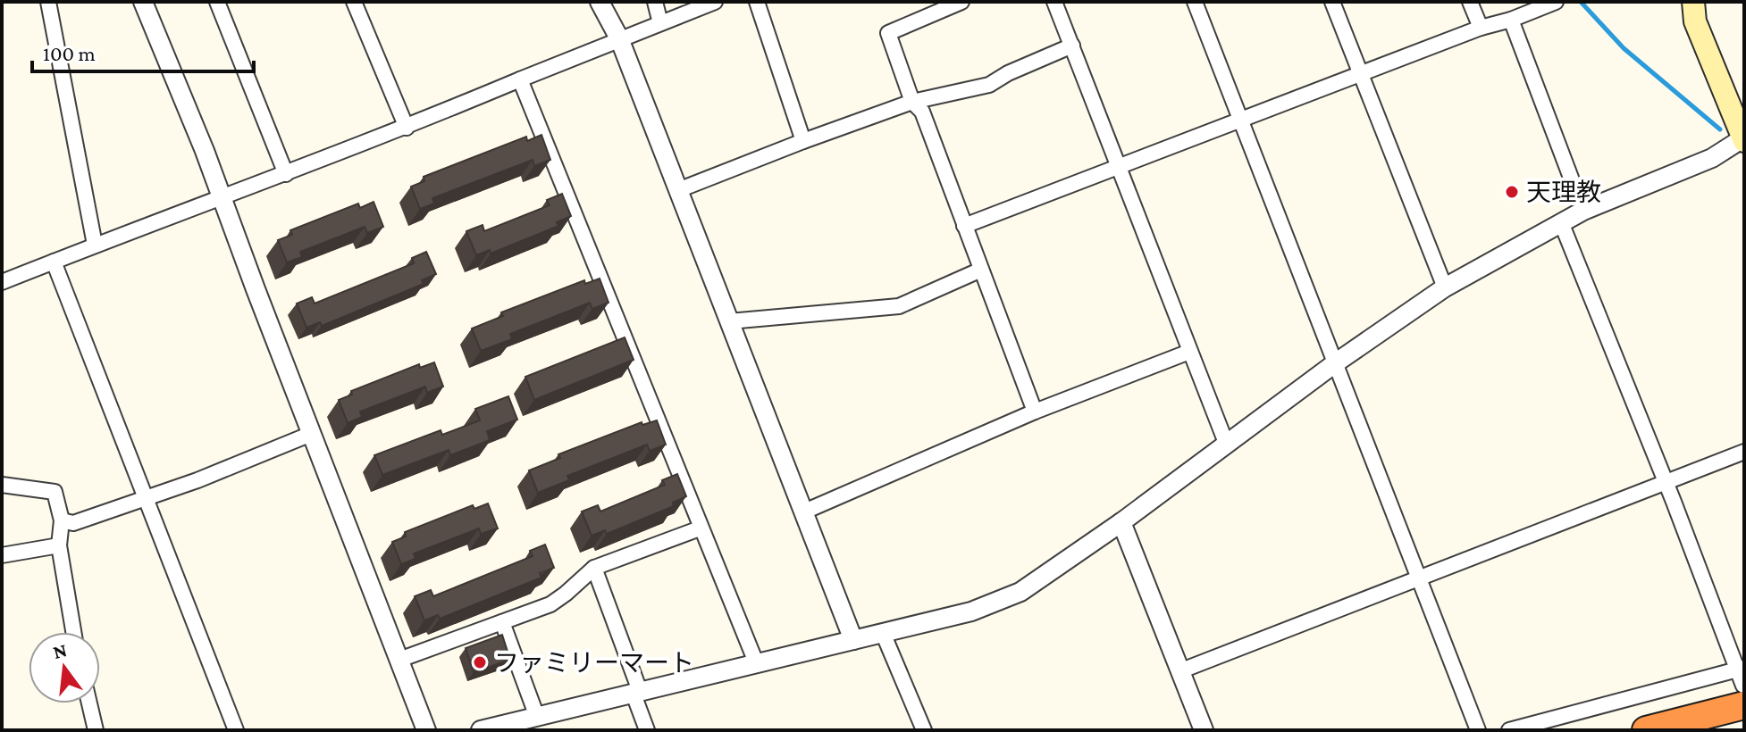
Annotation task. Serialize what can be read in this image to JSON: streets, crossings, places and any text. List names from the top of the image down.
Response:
{
  "places": ["天理教", "ファミリーマート"],
  "scale_bar": "100 m",
  "north": "top"
}
